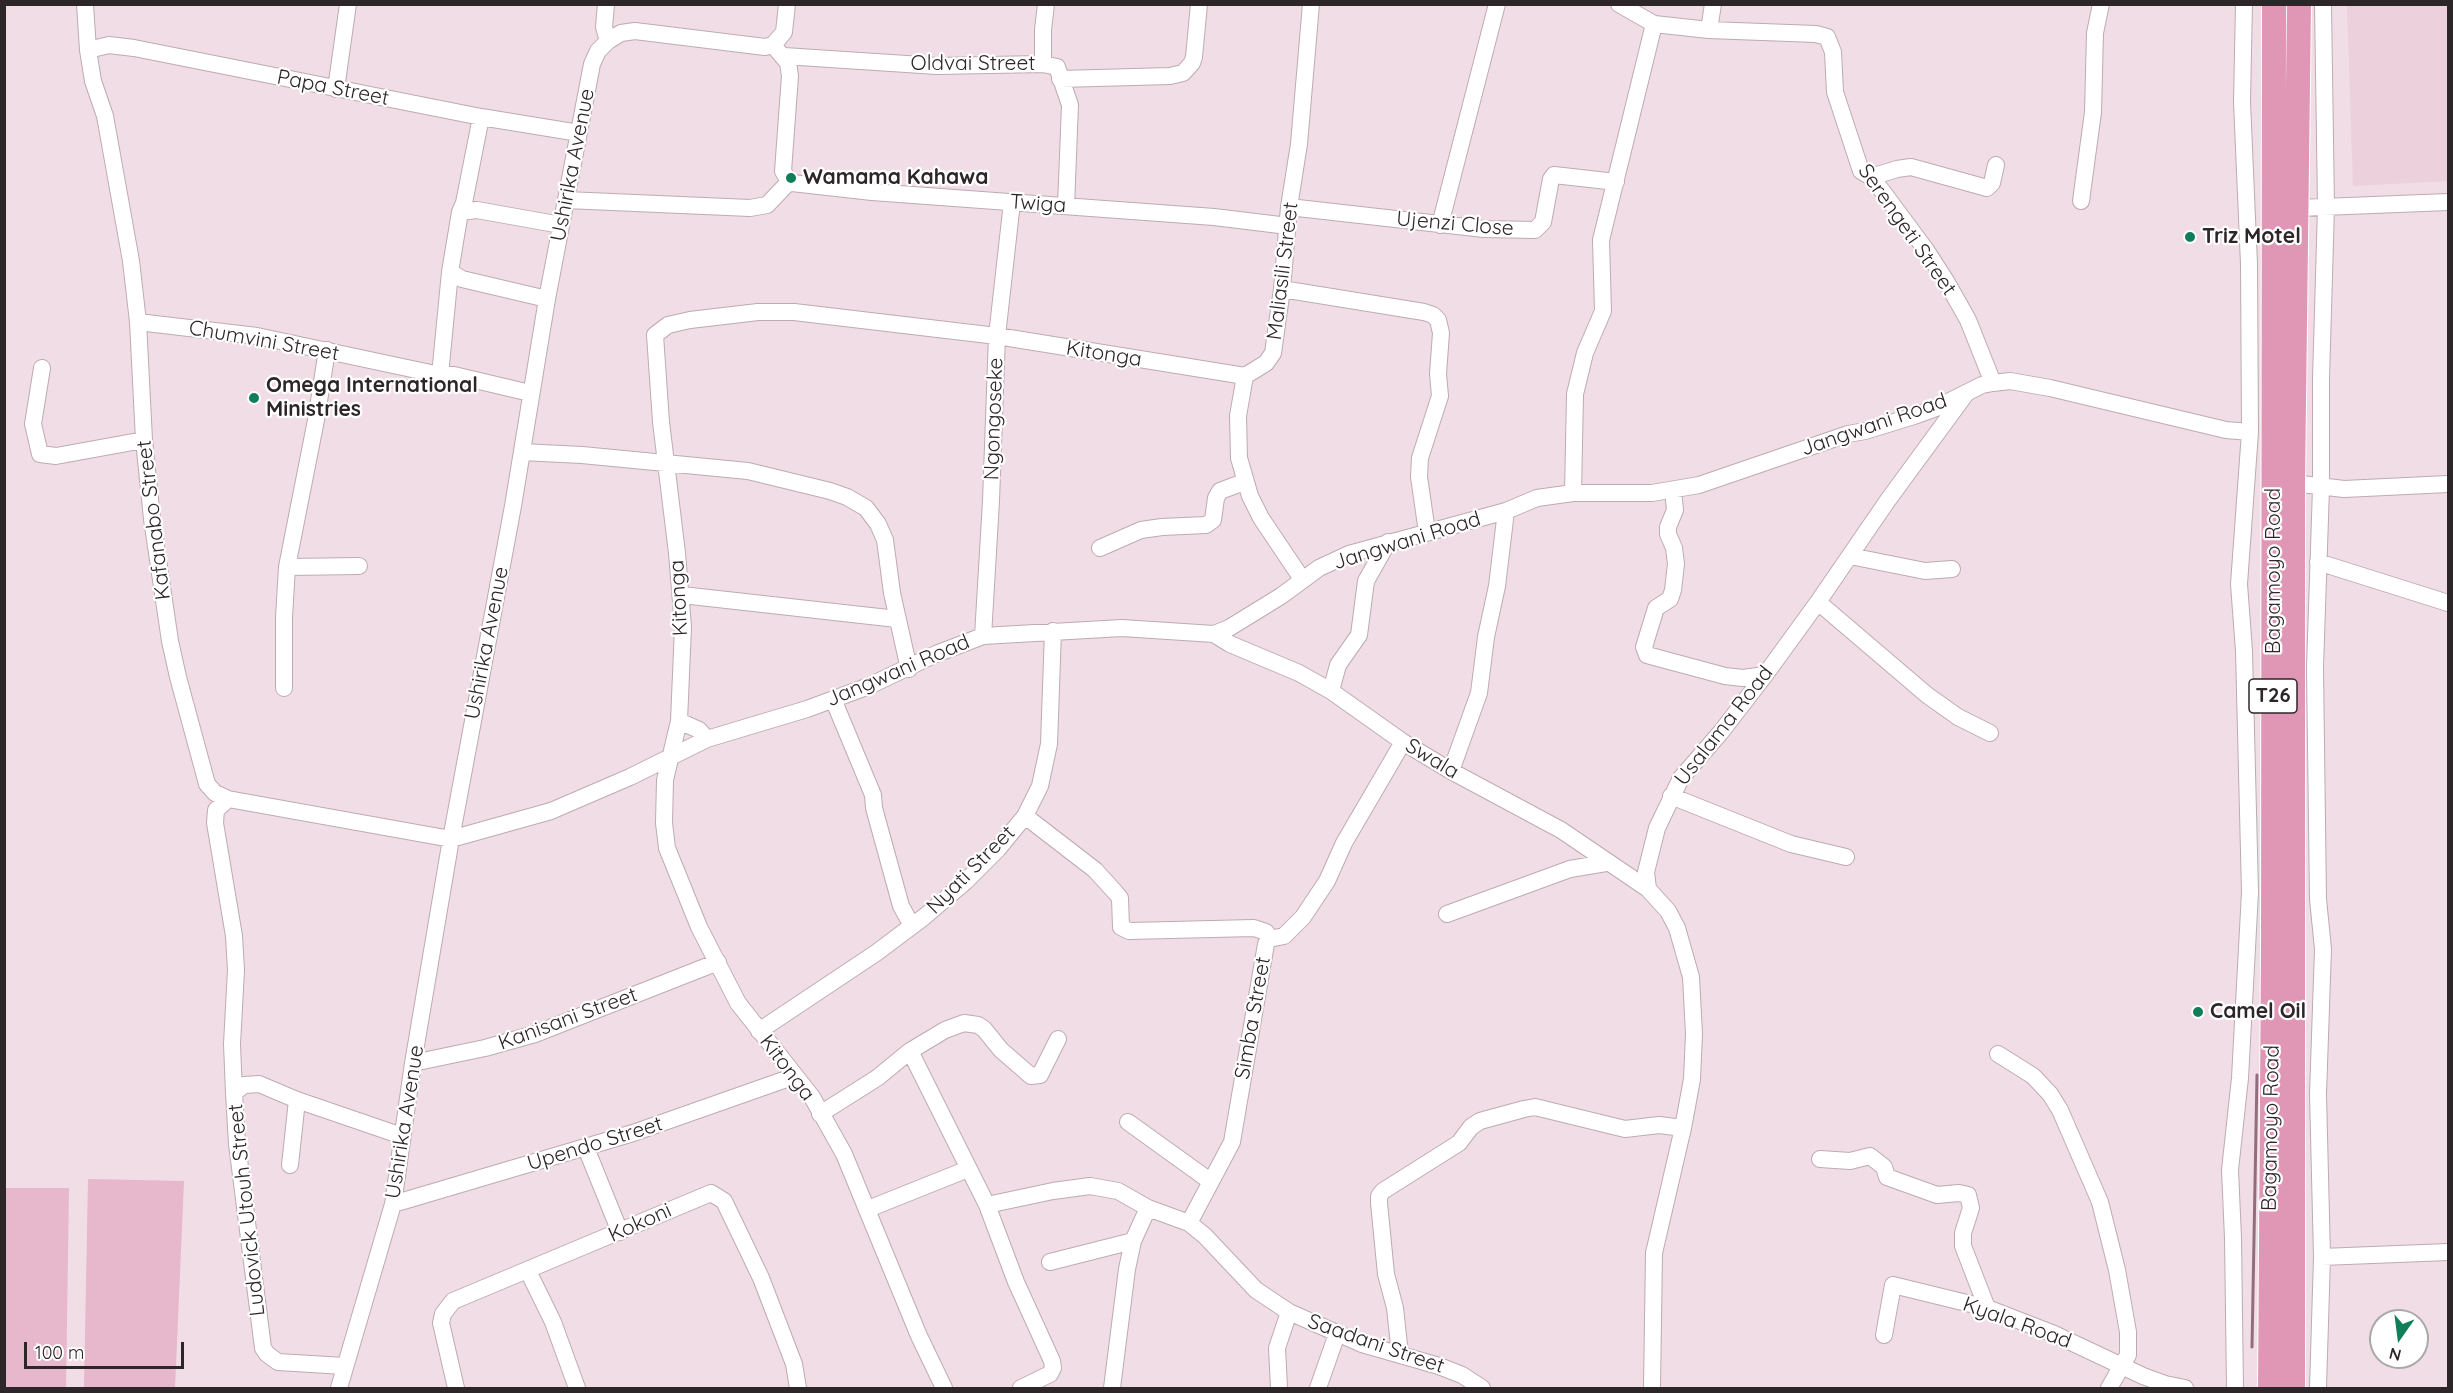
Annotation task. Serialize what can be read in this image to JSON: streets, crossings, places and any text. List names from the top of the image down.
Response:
{
  "streets": {
    "highway": ["Bagamoyo Road", "T26"],
    "street": [
      "Oldvai Street",
      "Papa Street",
      "Ushirika Avenue",
      "Twiga",
      "Ujenzi Close",
      "Serengeti Street",
      "Maliasili Street",
      "Chumvini Street",
      "Kitonga",
      "Ngongoseke",
      "Jangwani Road",
      "Kafanabo Street",
      "Usalama Road",
      "Swala",
      "Nyati Street",
      "Simba Street",
      "Kanisani Street",
      "Upendo Street",
      "Ludovick Utouh Street",
      "Kokoni",
      "Kyala Road",
      "Saadani Street"
    ]
  },
  "crossings": [
    ["Oldvai Street", "Ushirika Avenue"],
    ["Oldvai Street", "Twiga"],
    ["Papa Street", "Ushirika Avenue"],
    ["Papa Street", "Kafanabo Street"],
    ["Ushirika Avenue", "Chumvini Street"],
    ["Ushirika Avenue", "Jangwani Road"],
    ["Ushirika Avenue", "Kafanabo Street"],
    ["Ushirika Avenue", "Kanisani Street"],
    ["Ushirika Avenue", "Upendo Street"],
    ["Ushirika Avenue", "Ludovick Utouh Street"],
    ["Twiga", "Maliasili Street"],
    ["Twiga", "Ngongoseke"],
    ["Ujenzi Close", "Maliasili Street"],
    ["Serengeti Street", "Jangwani Road"],
    ["Maliasili Street", "Kitonga"],
    ["Chumvini Street", "Kafanabo Street"],
    ["Kitonga", "Ngongoseke"],
    ["Kitonga", "Jangwani Road"],
    ["Kitonga", "Nyati Street"],
    ["Kitonga", "Kanisani Street"],
    ["Kitonga", "Upendo Street"],
    ["Ngongoseke", "Jangwani Road"],
    ["Jangwani Road", "Kafanabo Street"],
    ["Jangwani Road", "Usalama Road"],
    ["Jangwani Road", "Swala"],
    ["Jangwani Road", "Nyati Street"],
    ["Usalama Road", "Swala"],
    ["Swala", "Simba Street"],
    ["Simba Street", "Saadani Street"]
  ],
  "places": [
    "Wamama Kahawa",
    "Triz Motel",
    "Omega International Ministries",
    "Camel Oil"
  ],
  "scale_bar": "100 m",
  "north": "bottom"
}
